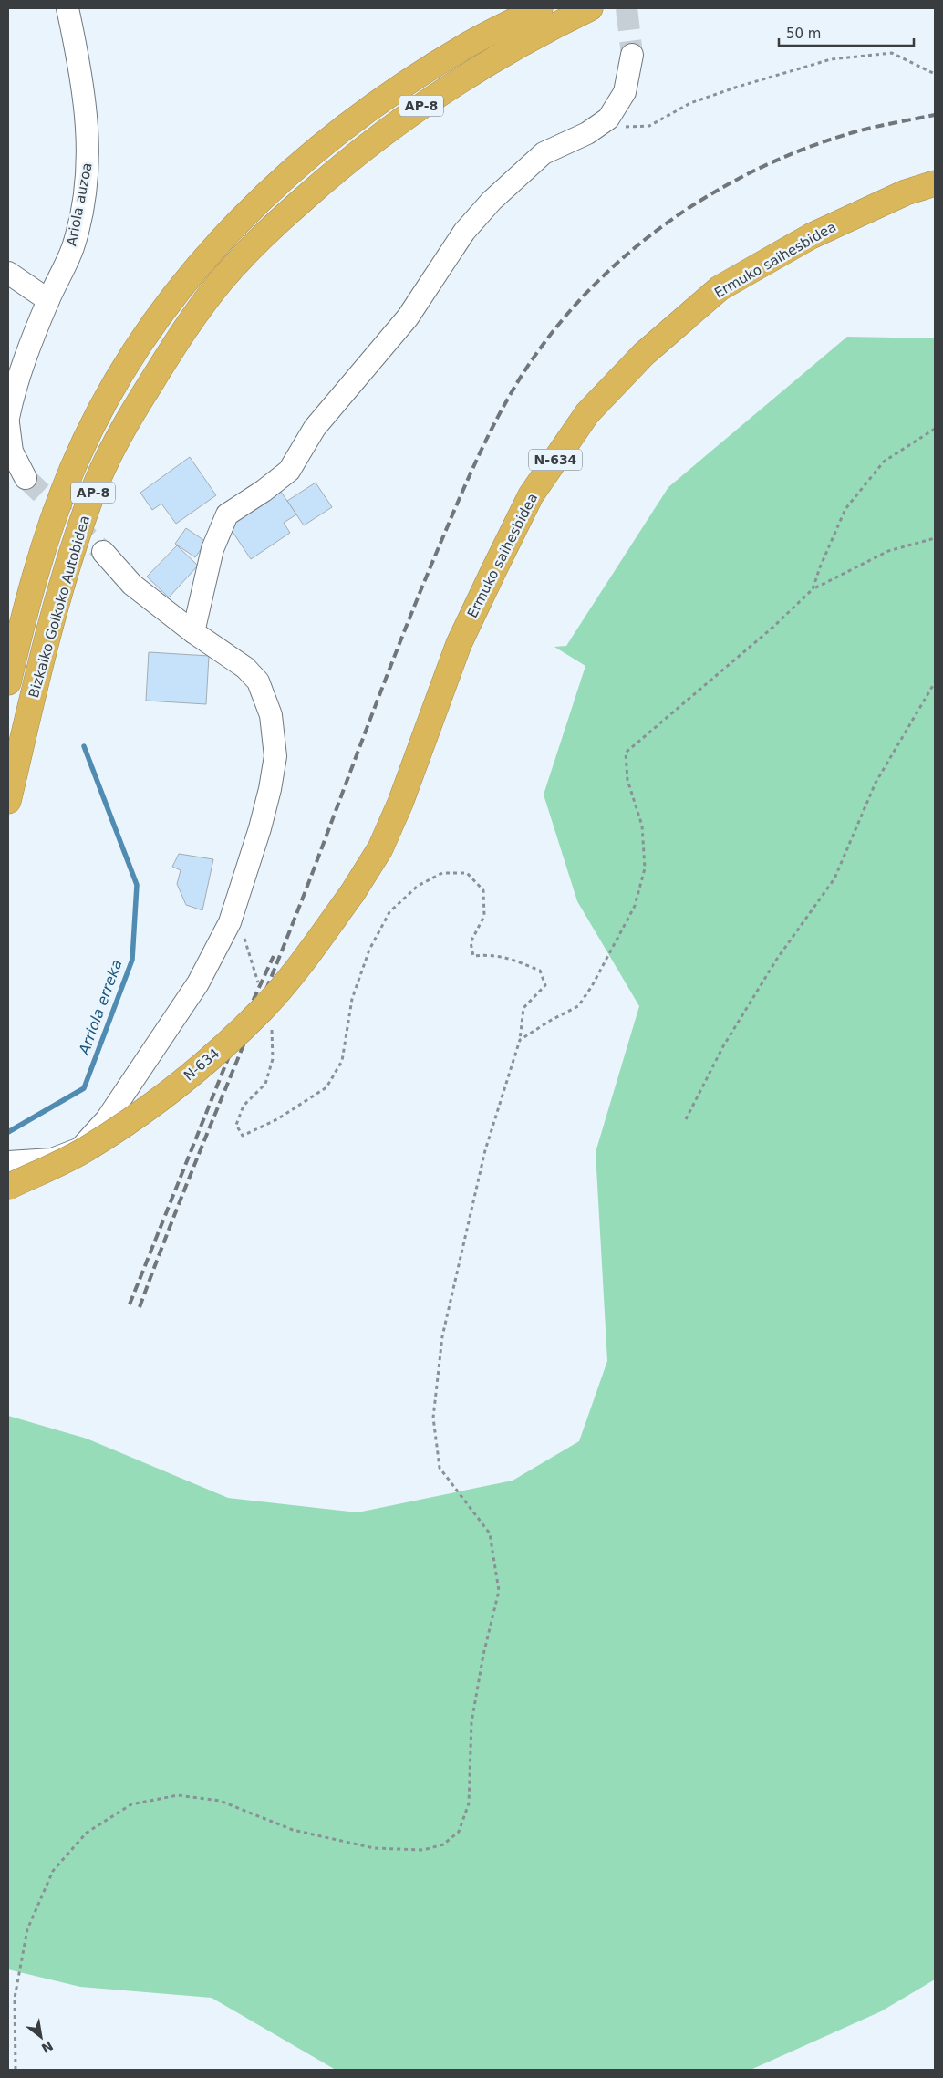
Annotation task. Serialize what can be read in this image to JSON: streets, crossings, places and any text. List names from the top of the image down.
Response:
{
  "streets": {
    "highway": [
      "AP-8",
      "Ermuko saihesbidea",
      "N-634",
      "Bizkaiko Golkoko Autobidea"
    ],
    "street": ["Ariola auzoa"]
  },
  "crossings": [
    ["Ermuko saihesbidea", "N-634"]
  ],
  "water": ["Arriola erreka"],
  "scale_bar": "50 m",
  "north": "bottom right"
}
